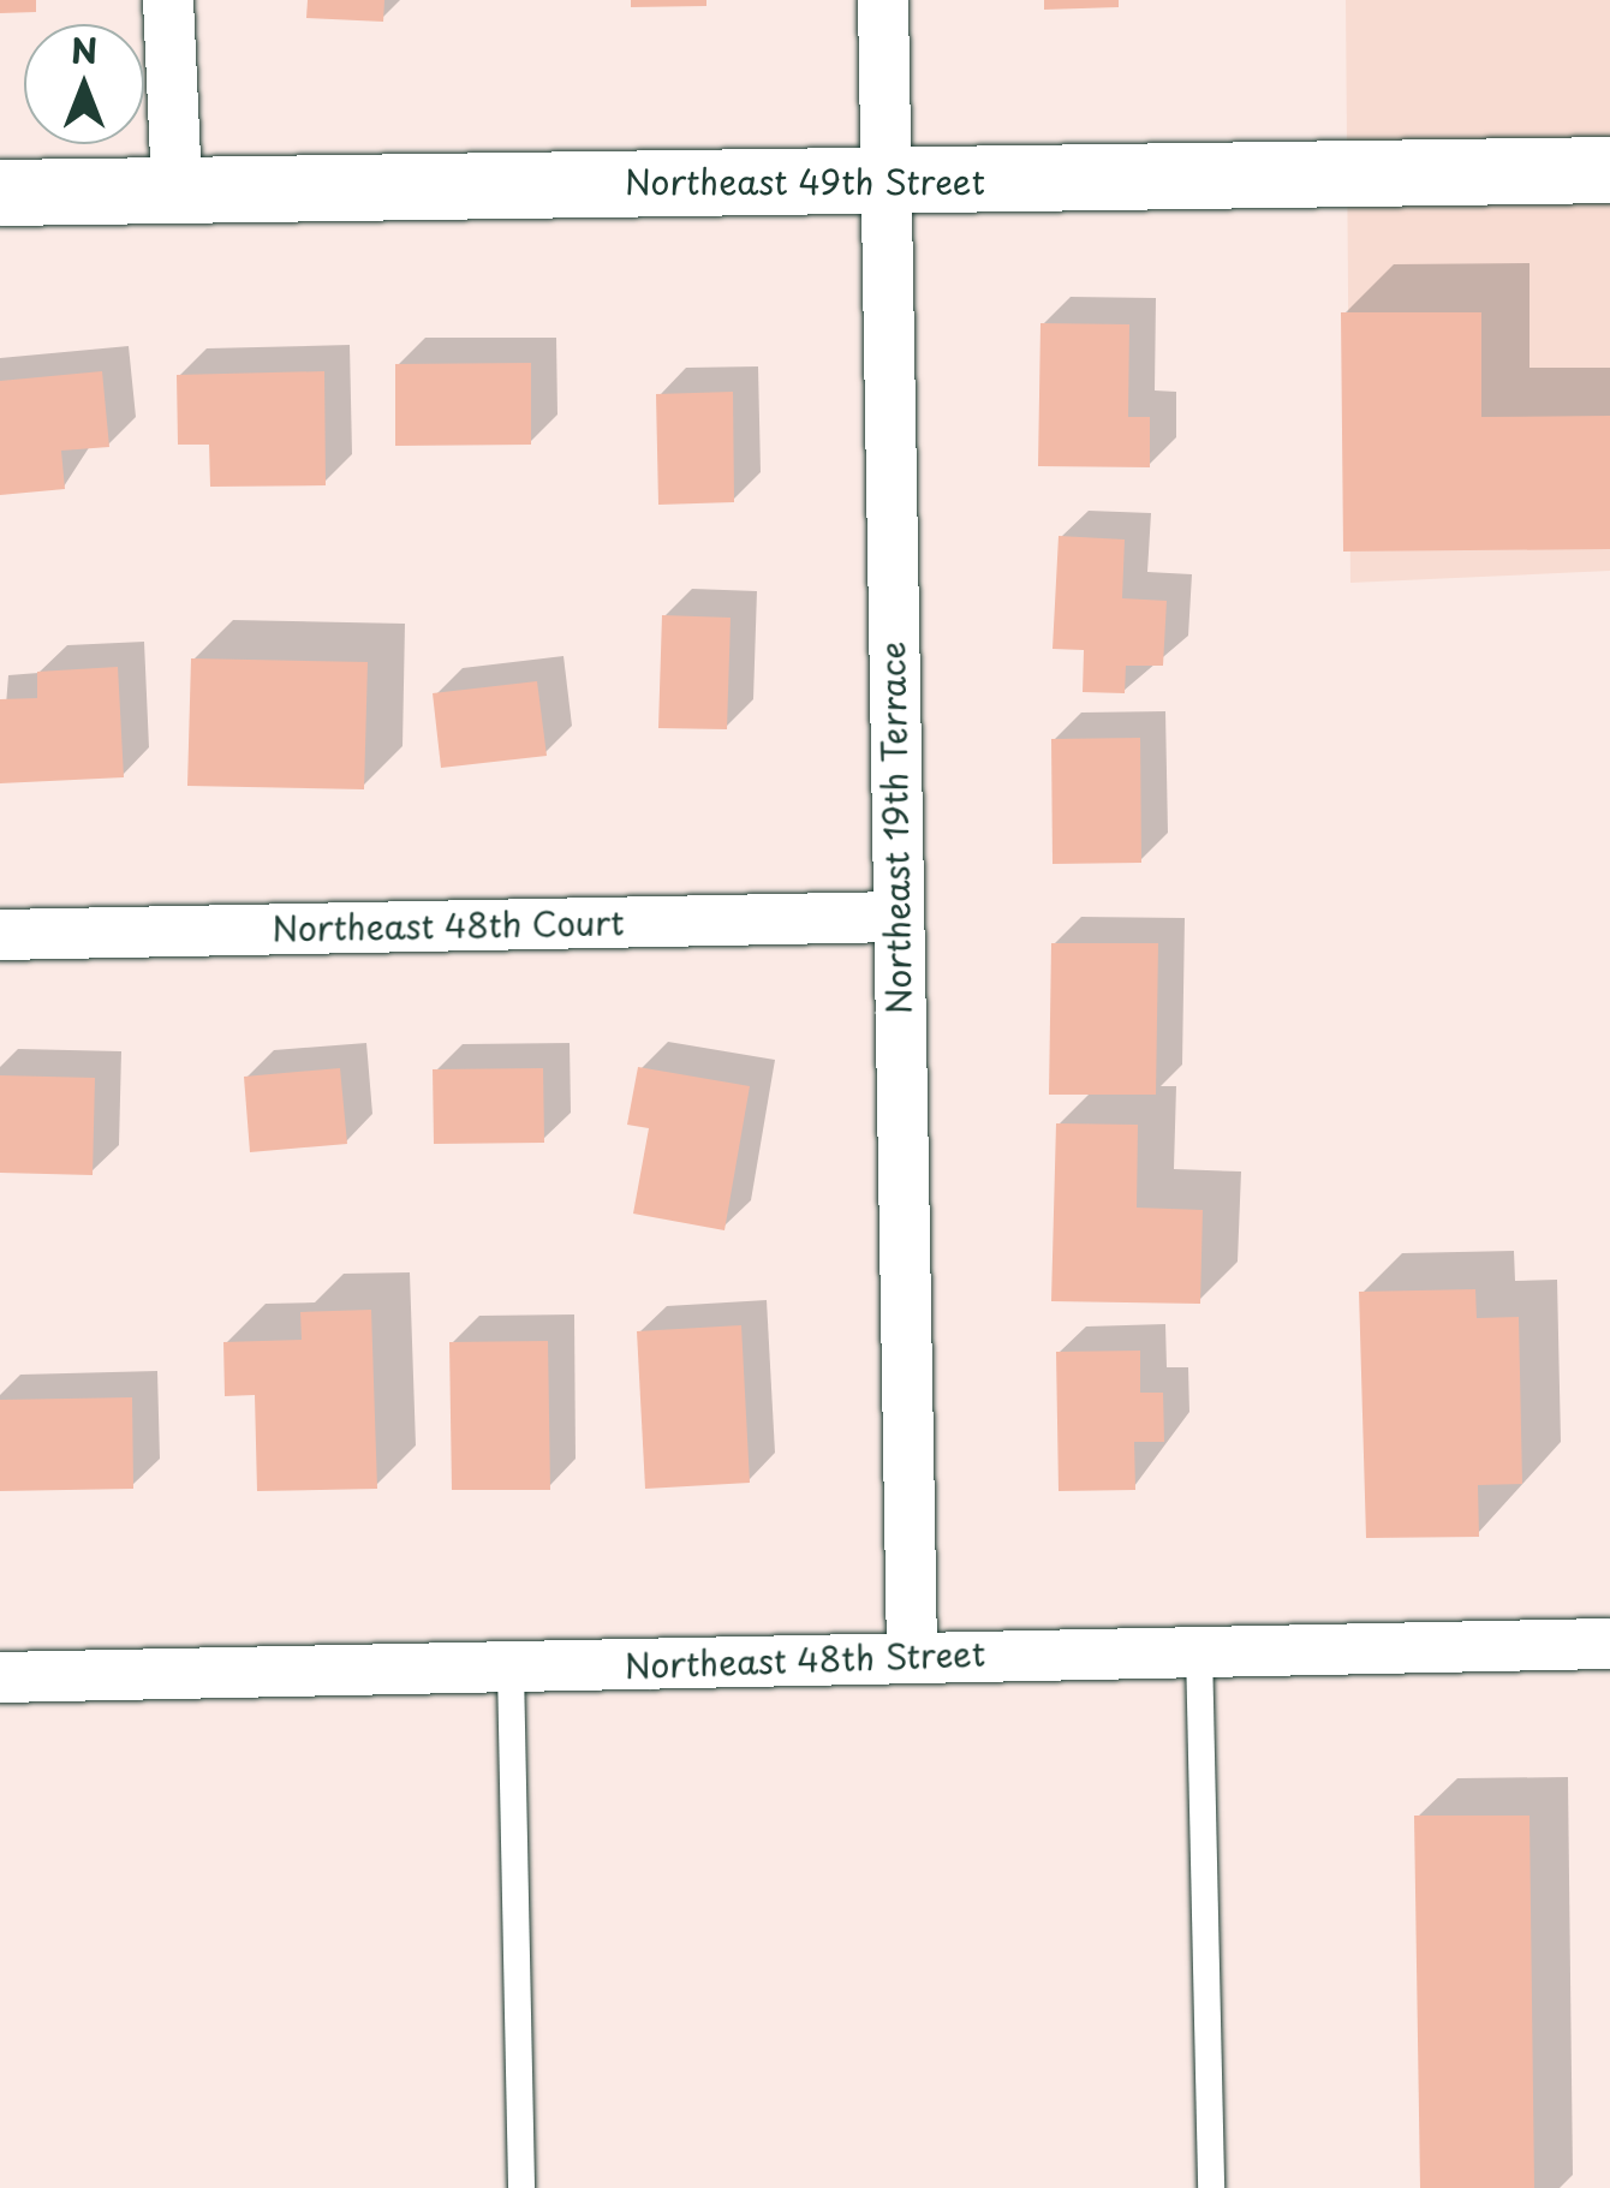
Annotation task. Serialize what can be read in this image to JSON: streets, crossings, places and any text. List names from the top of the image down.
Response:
{
  "streets": {
    "street": [
      "Northeast 49th Street",
      "Northeast 19th Terrace",
      "Northeast 48th Court",
      "Northeast 48th Street"
    ]
  },
  "crossings": [
    ["Northeast 49th Street", "Northeast 19th Terrace"],
    ["Northeast 19th Terrace", "Northeast 48th Court"],
    ["Northeast 19th Terrace", "Northeast 48th Street"]
  ],
  "north": "top"
}
